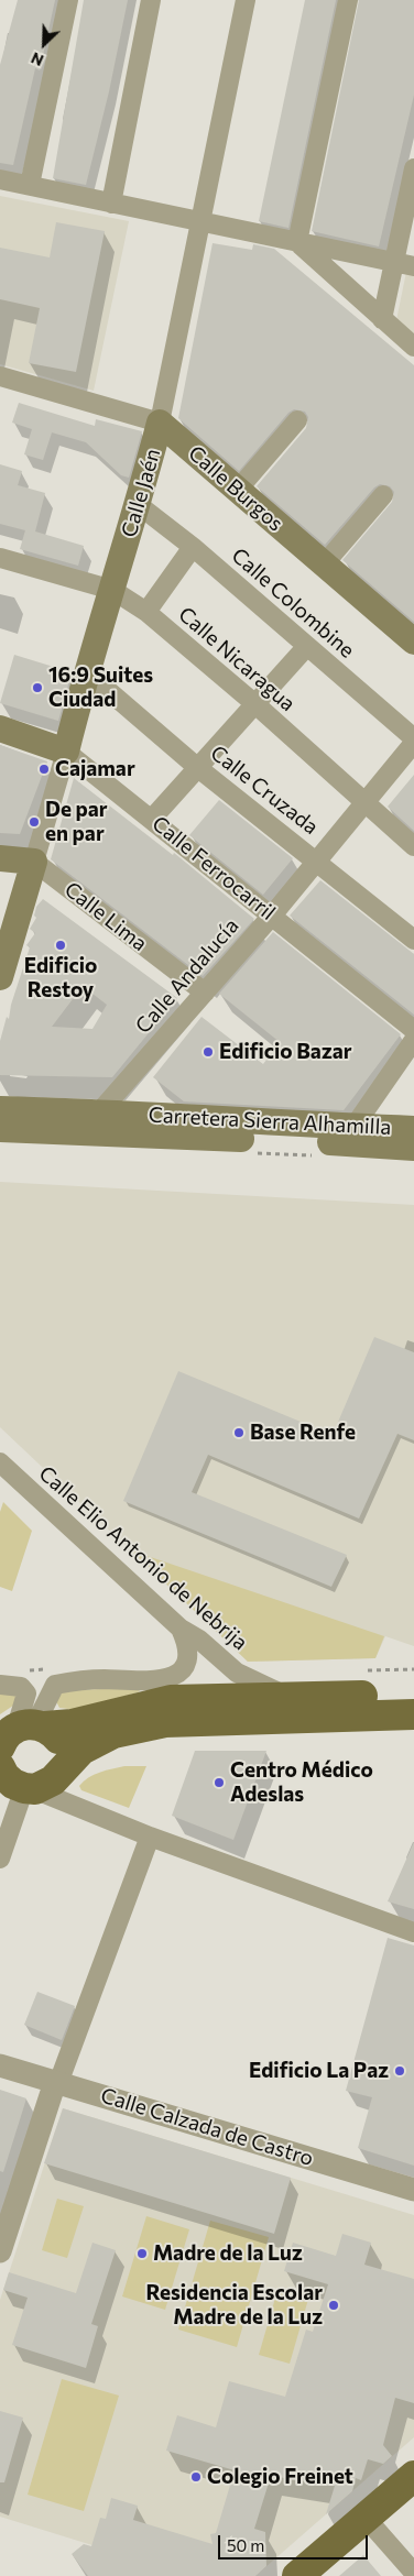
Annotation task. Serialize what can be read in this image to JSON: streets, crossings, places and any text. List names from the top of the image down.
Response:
{
  "streets": {
    "main road": [
      "Calle Burgos",
      "Calle Jaén",
      "Calle Ferrocarril",
      "Carretera Sierra Alhamilla"
    ],
    "street": [
      "Calle Colombine",
      "Calle Nicaragua",
      "Calle Cruzada",
      "Calle Lima",
      "Calle Andalucía",
      "Calle Elio Antonio de Nebrija",
      "Calle Calzada de Castro"
    ]
  },
  "crossings": [
    ["Calle Burgos", "Calle Jaén"],
    ["Calle Jaén", "Calle Colombine"],
    ["Calle Jaén", "Calle Nicaragua"],
    ["Calle Jaén", "Calle Cruzada"],
    ["Calle Jaén", "Calle Ferrocarril"],
    ["Calle Jaén", "Calle Lima"],
    ["Calle Colombine", "Calle Andalucía"],
    ["Calle Nicaragua", "Calle Andalucía"],
    ["Calle Cruzada", "Calle Andalucía"],
    ["Calle Ferrocarril", "Calle Andalucía"],
    ["Calle Lima", "Calle Andalucía"],
    ["Calle Andalucía", "Carretera Sierra Alhamilla"]
  ],
  "places": [
    "16:9 Suites Ciudad",
    "Cajamar",
    "De par en par",
    "Edificio Restoy",
    "Edificio Bazar",
    "Base Renfe",
    "Centro Médico Adeslas",
    "Edificio La Paz",
    "Madre de la Luz",
    "Residencia Escolar Madre de la Luz",
    "Colegio Freinet"
  ],
  "scale_bar": "50 m",
  "north": "bottom left"
}
